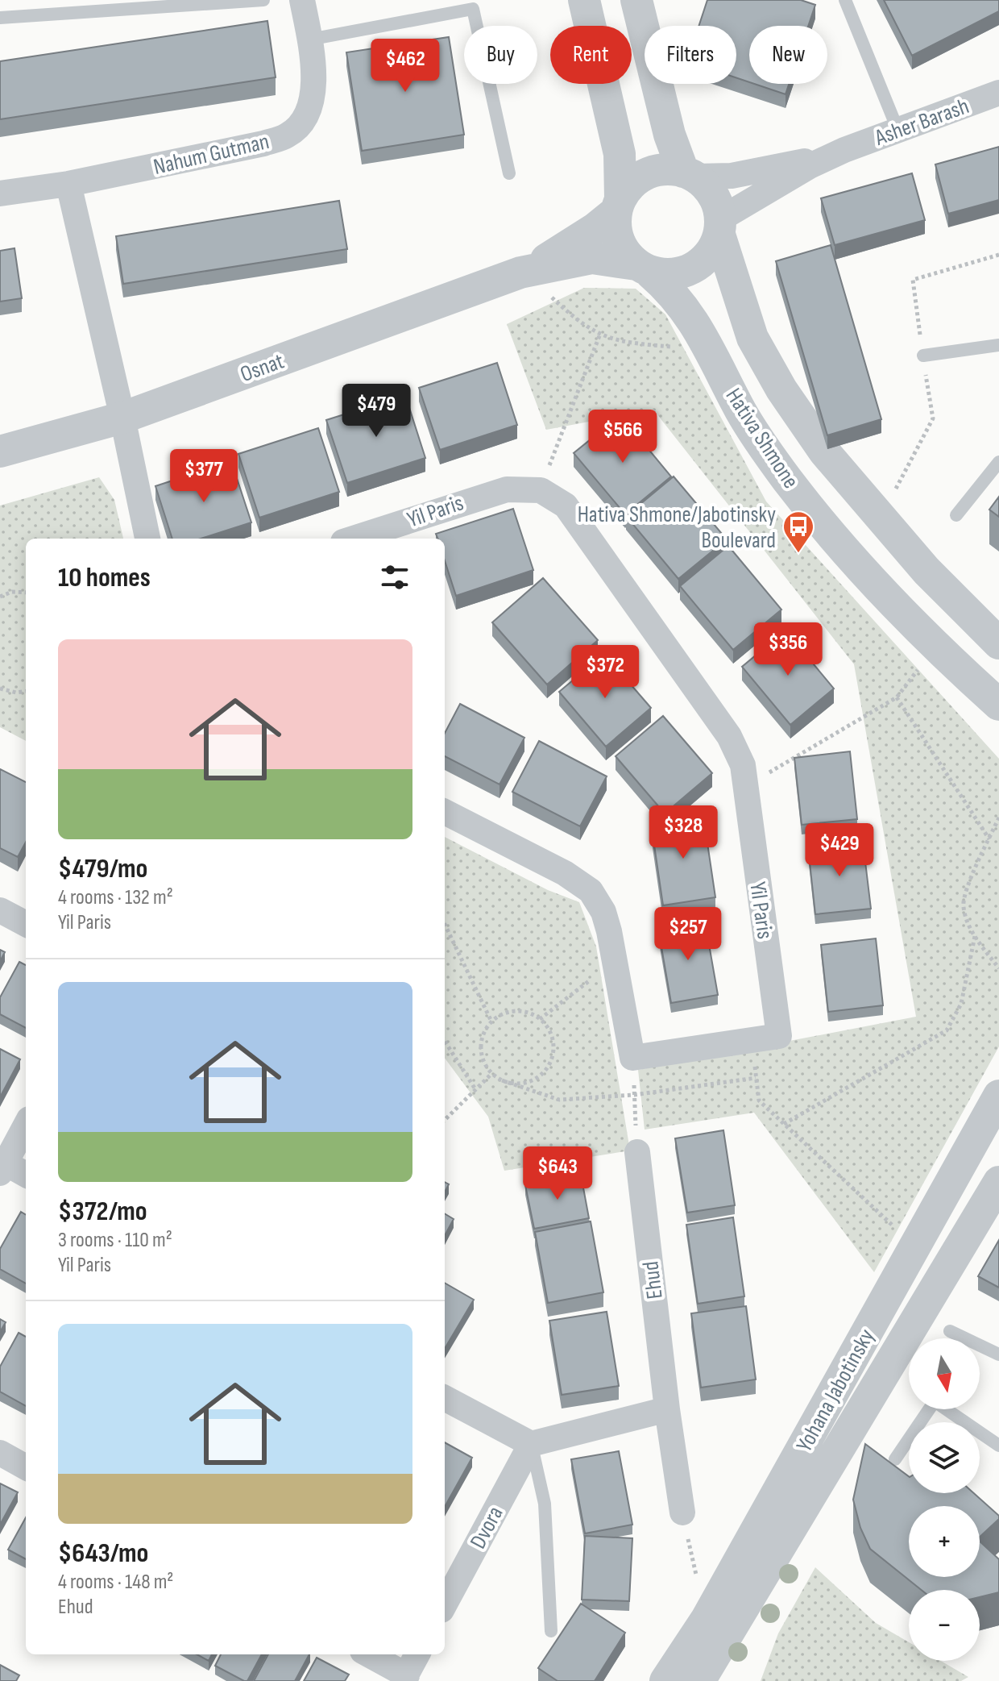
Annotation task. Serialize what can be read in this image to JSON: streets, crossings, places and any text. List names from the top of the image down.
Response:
{
  "streets": {
    "street": [
      "Asher Barash",
      "Nahum Gutman",
      "Osnat",
      "Hativa Shmone",
      "Yil Paris",
      "Ehud",
      "Yohana Jabotinsky",
      "Dvora"
    ]
  },
  "crossings": [
    ["Asher Barash", "Osnat"],
    ["Asher Barash", "Hativa Shmone"],
    ["Osnat", "Hativa Shmone"]
  ],
  "places": {
    "bus stop": ["Hativa Shmone/Jabotinsky Boulevard"]
  },
  "north": "bottom",
  "page": {
    "chip": [
      "Buy",
      "Rent",
      "Filters",
      "New"
    ],
    "price": [
      "$462",
      "$479",
      "$566",
      "$377",
      "$356",
      "$372",
      "$328",
      "$429",
      "$257",
      "$643"
    ],
    "heading": "10 homes",
    "list": [
      {
        "name": "$479/mo",
        "note": "4 rooms · 132 m² · Yil Paris"
      },
      {
        "name": "$372/mo",
        "note": "3 rooms · 110 m² · Yil Paris"
      },
      {
        "name": "$643/mo",
        "note": "4 rooms · 148 m² · Ehud"
      }
    ],
    "map_buttons": ["+", "−"]
  }
}
